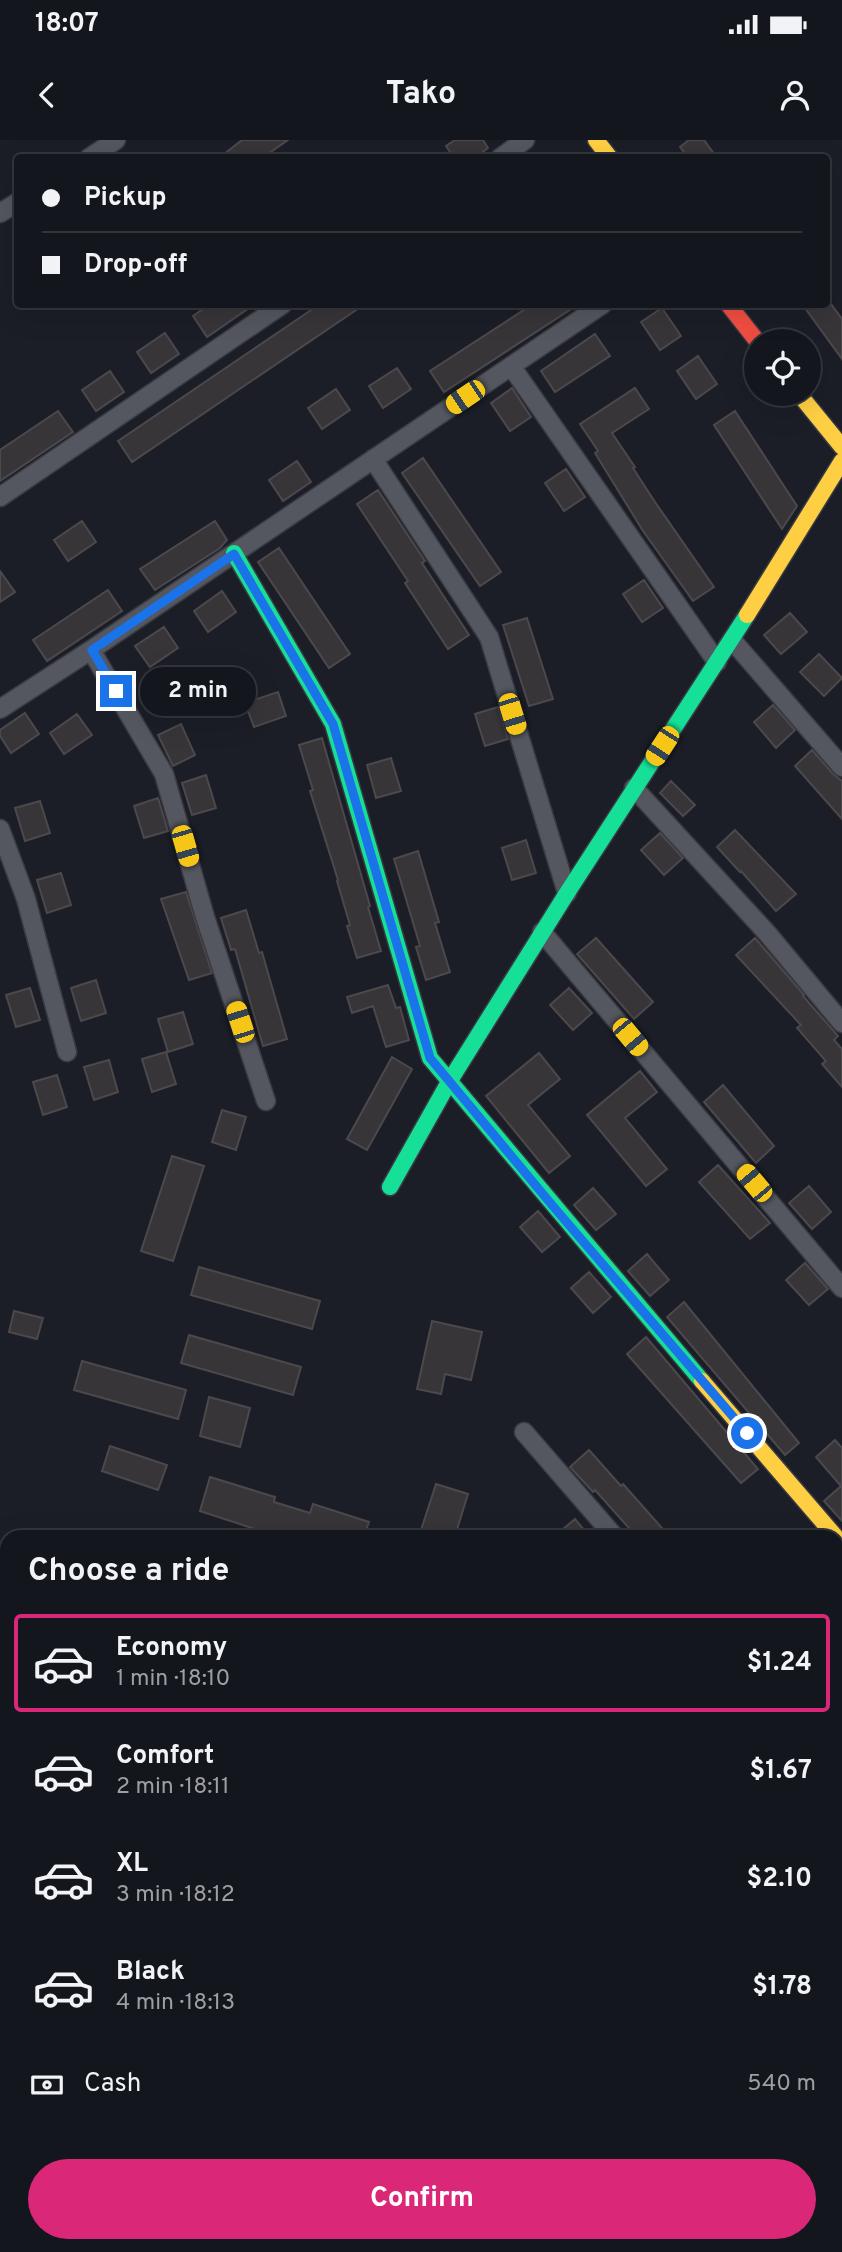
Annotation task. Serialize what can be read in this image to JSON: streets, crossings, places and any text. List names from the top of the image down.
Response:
{
  "page": {
    "status": "18:07",
    "header": "Tako",
    "banner": ["Pickup", "Drop-off"],
    "bubble": "2 min",
    "heading": "Choose a ride",
    "list": [
      {
        "name": "Economy",
        "note": "1 min · 18:10",
        "value": "$1.24"
      },
      {
        "name": "Comfort",
        "note": "2 min · 18:11",
        "value": "$1.67"
      },
      {
        "name": "XL",
        "note": "3 min · 18:12",
        "value": "$2.10"
      },
      {
        "name": "Black",
        "note": "4 min · 18:13",
        "value": "$1.78"
      }
    ],
    "pay": ["Cash", "540 m"],
    "buttons": "Confirm"
  }
}
